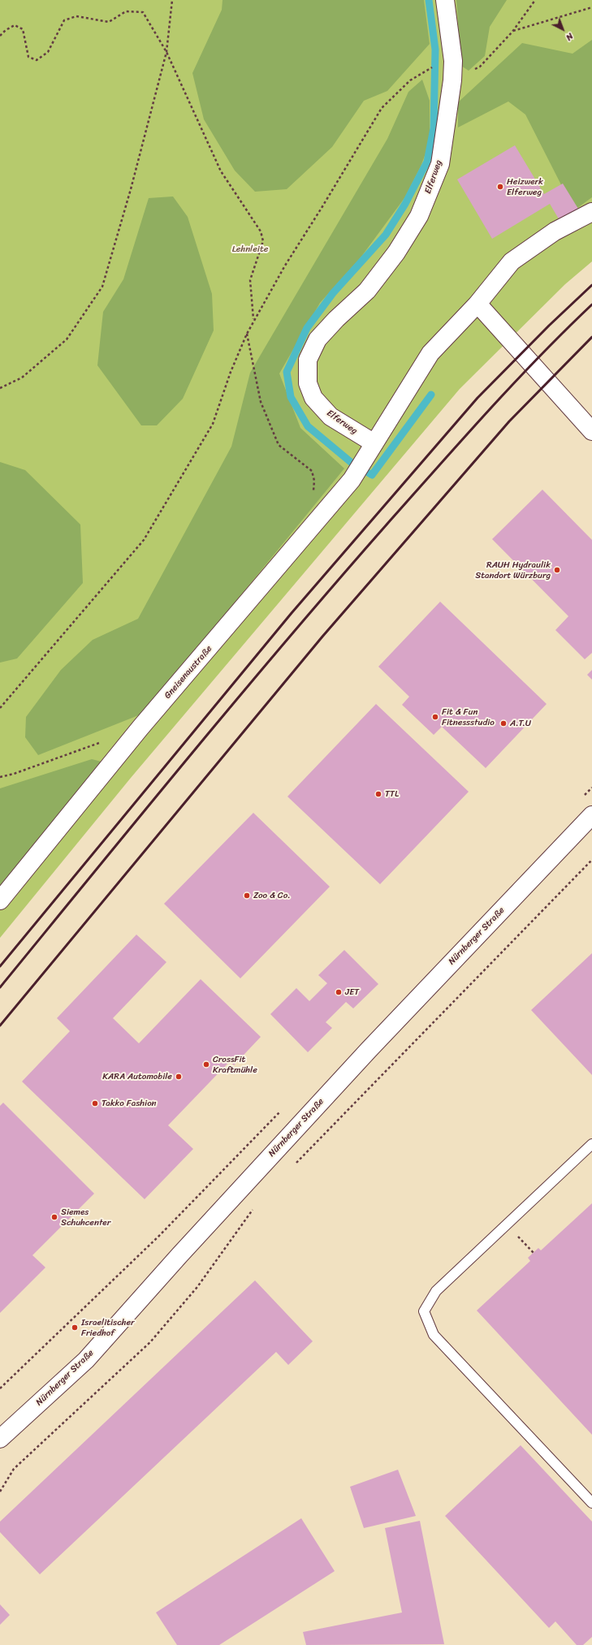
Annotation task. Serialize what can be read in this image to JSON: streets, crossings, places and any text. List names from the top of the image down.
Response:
{
  "streets": {
    "street": ["Elferweg", "Gneisenaustraße", "Nürnberger Straße"]
  },
  "crossings": [
    ["Elferweg", "Gneisenaustraße"]
  ],
  "parks": ["Lehnleite"],
  "places": [
    "Heizwerk Elferweg",
    "RAUH Hydraulik Standort Würzburg",
    "Fit & Fun Fitnessstudio",
    "A.T.U",
    "TTL",
    "Zoo & Co.",
    "JET",
    "CrossFit Kraftmühle",
    "KARA Automobile",
    "Takko Fashion",
    "Siemes Schuhcenter",
    "Israelitischer Friedhof"
  ],
  "north": "bottom right"
}
